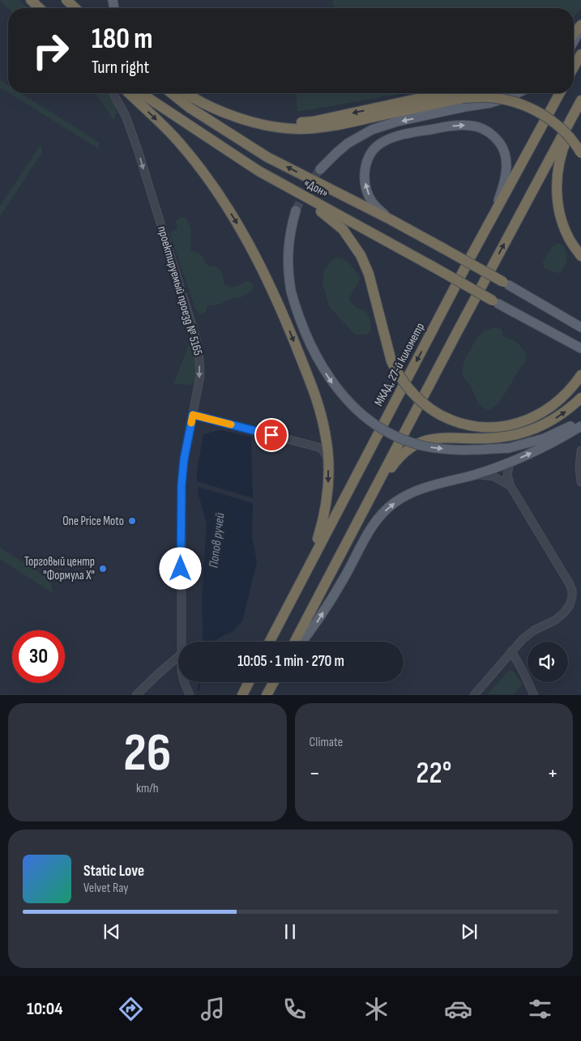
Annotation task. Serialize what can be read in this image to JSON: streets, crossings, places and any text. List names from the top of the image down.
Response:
{
  "streets": {
    "highway": ["«Дон»", "МКАД, 27-й километр"],
    "street": ["проектируемый проезд № 5165"]
  },
  "one_way": ["проектируемый проезд № 5165"],
  "water": ["Попов ручей"],
  "places": ["One Price Moto", "Торговый центр \"Формула X\""],
  "page": {
    "turn": ["180 m", "Turn right"],
    "limit": "30",
    "trip": "10:05 · 1 min · 270 m",
    "tile": [
      ["26", "km/h"],
      "Climate"
    ],
    "heat": ["−", "22°", "+"],
    "song": ["Static Love", "Velvet Ray"],
    "tabs": "10:04"
  }
}
